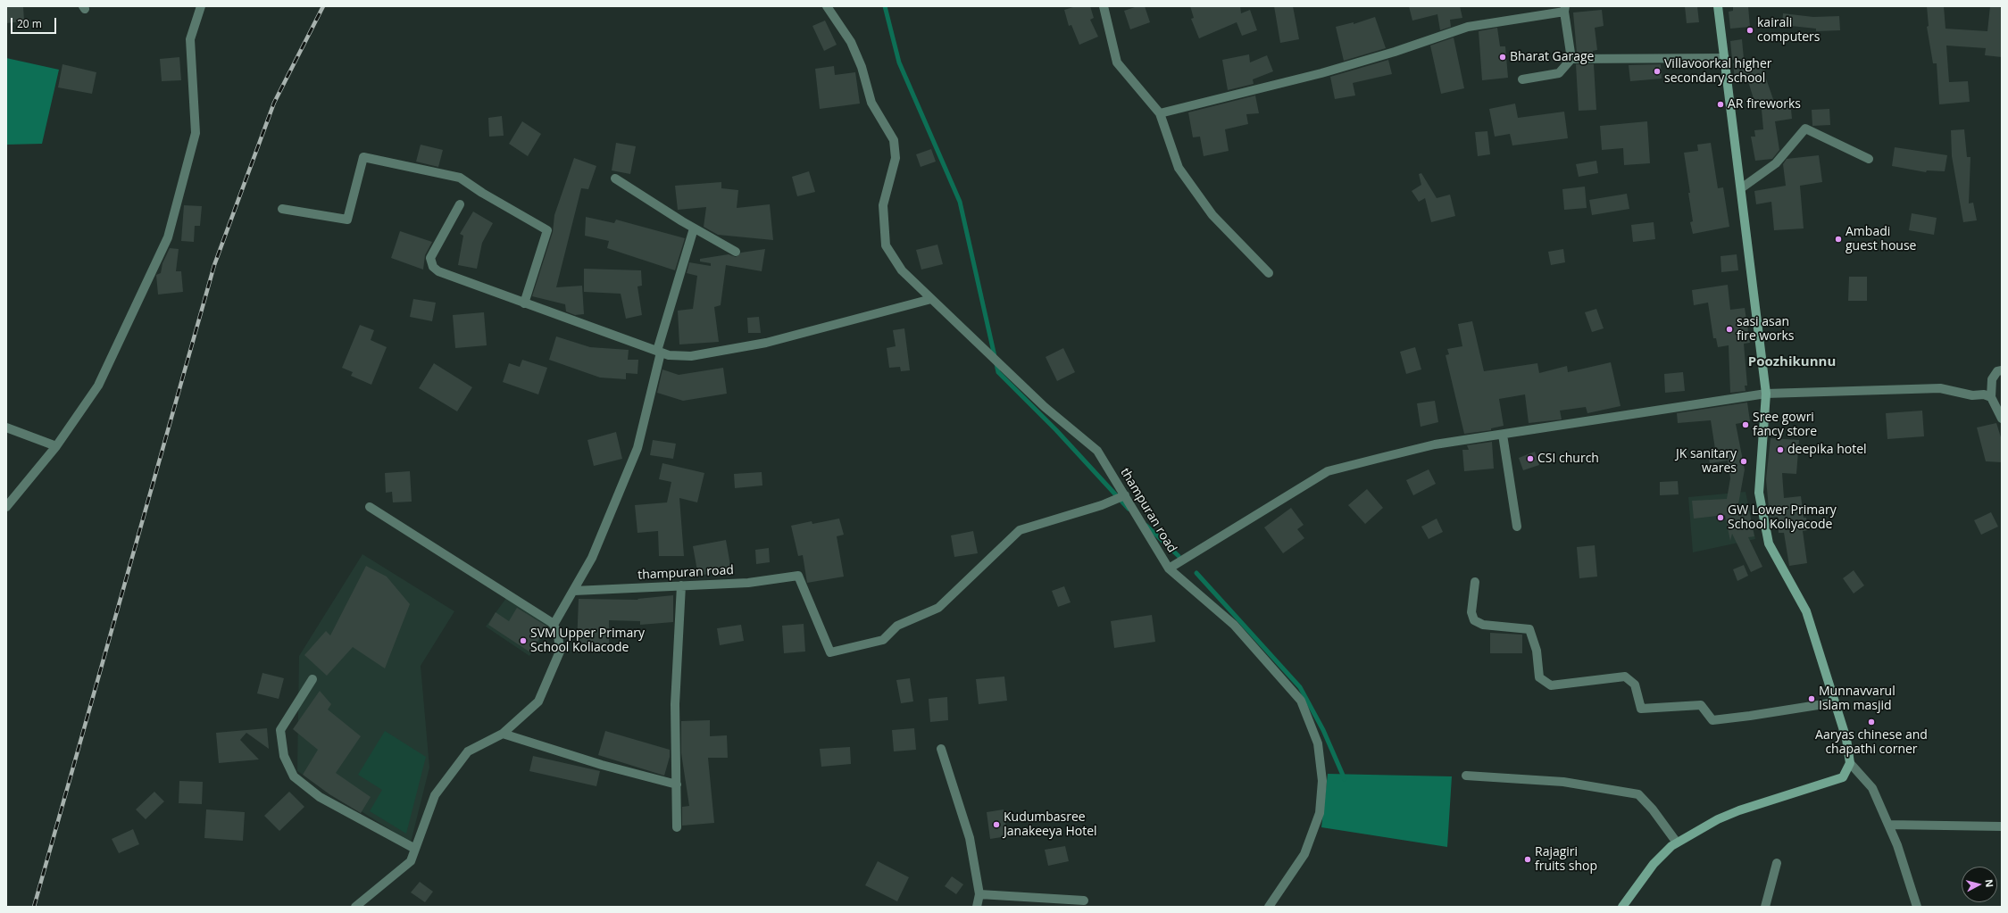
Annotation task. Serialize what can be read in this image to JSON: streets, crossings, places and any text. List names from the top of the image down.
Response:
{
  "streets": {
    "street": ["thampuran road"]
  },
  "districts": ["Poozhikunnu"],
  "places": [
    "kairali computers",
    "Bharat Garage",
    "Villavoorkal higher secondary school",
    "AR fireworks",
    "Ambadi guest house",
    "sasi asan fire works",
    "Sree gowri fancy store",
    "deepika hotel",
    "CSI church",
    "JK sanitary wares",
    "GW Lower Primary School Koliyacode",
    "SVM Upper Primary School Koliacode",
    "Munnavvarul Islam masjid",
    "Aaryas chinese and chapathi corner",
    "Kudumbasree Janakeeya Hotel",
    "Rajagiri fruits shop"
  ],
  "scale_bar": "20 m",
  "north": "right"
}
